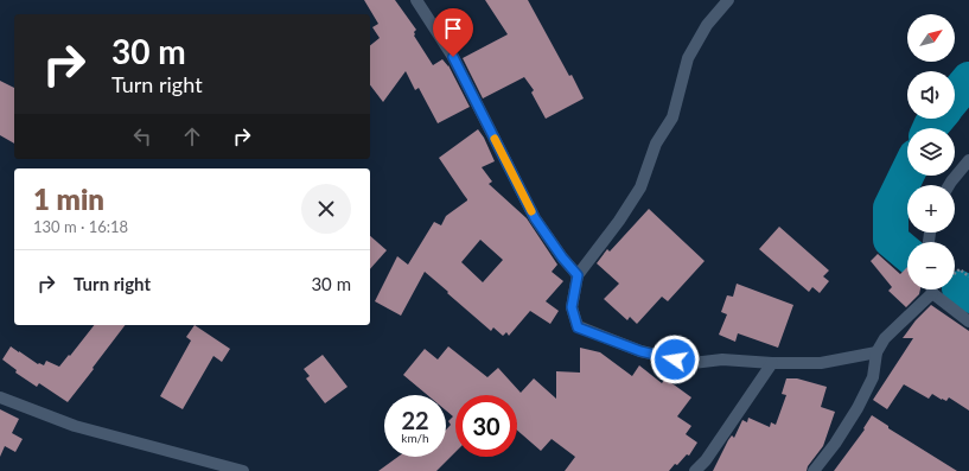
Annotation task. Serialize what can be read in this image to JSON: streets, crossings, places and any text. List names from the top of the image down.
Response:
{
  "north": "top right",
  "page": {
    "map_buttons": ["+", "−"],
    "turn": ["30 m", "Turn right"],
    "heading": ["1 min", "130 m · 16:18"],
    "list": [
      {
        "name": "Turn right",
        "value": "30 m"
      }
    ],
    "speed": "22 km/h",
    "limit": "30"
  }
}
